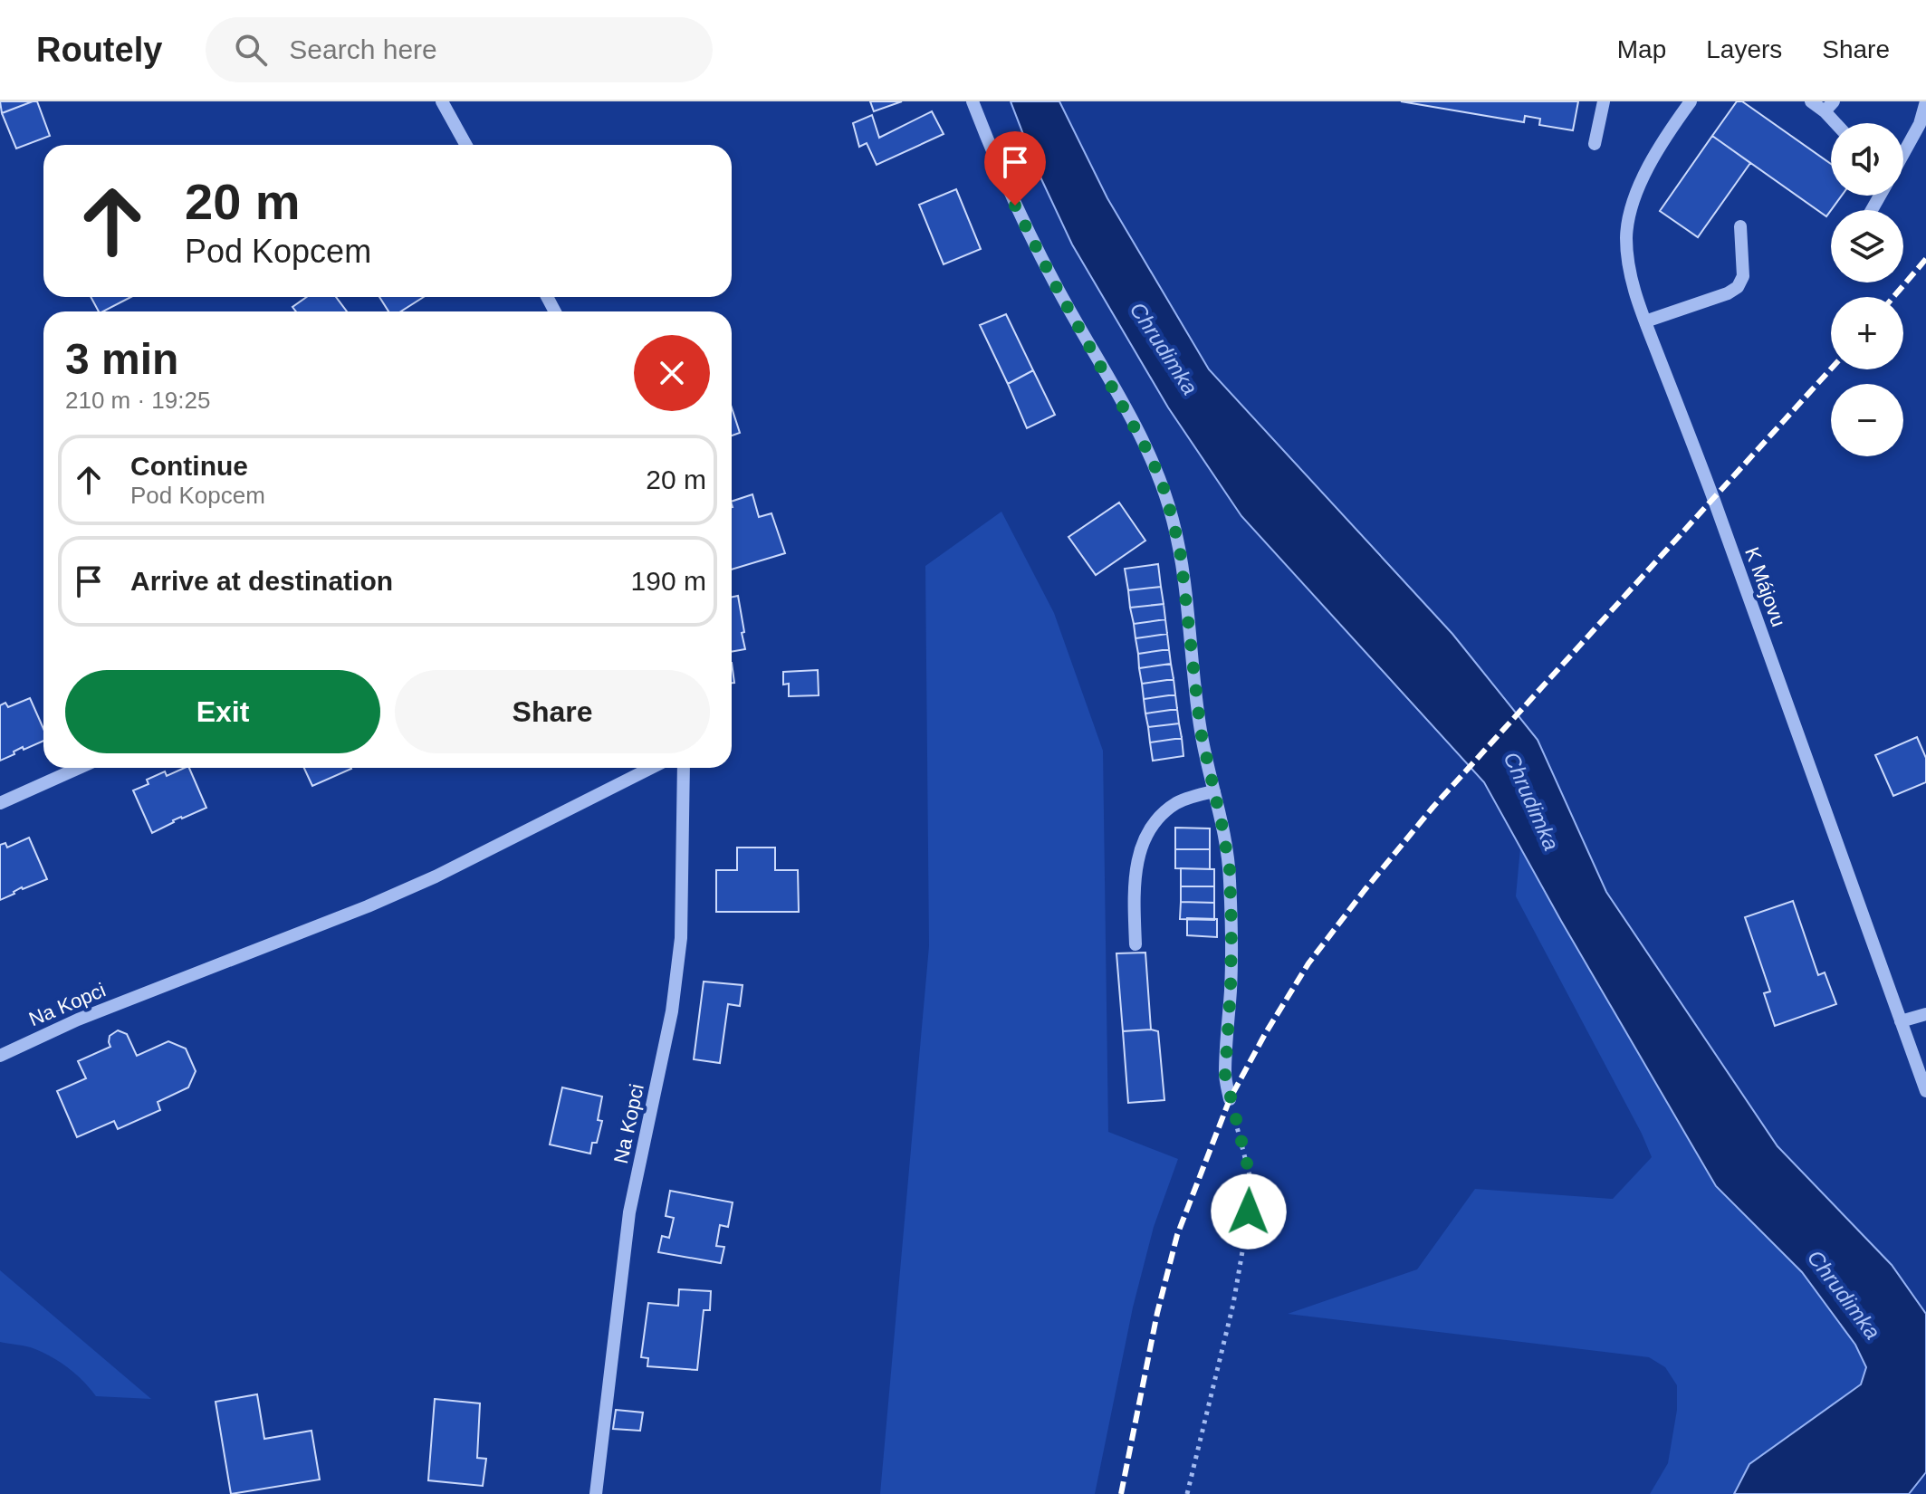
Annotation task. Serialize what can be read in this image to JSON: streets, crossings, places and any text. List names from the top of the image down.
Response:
{
  "streets": {
    "street": ["K Májovu", "Na Kopci"]
  },
  "water": ["Chrudimka"],
  "page": {
    "header": "Routely",
    "search": "Search here",
    "nav": ["Map", "Layers", "Share"],
    "map_buttons": ["+", "−"],
    "turn": ["20 m", "Pod Kopcem"],
    "heading": ["3 min", "210 m · 19:25"],
    "list": [
      {
        "name": "Continue",
        "note": "Pod Kopcem",
        "value": "20 m"
      },
      {
        "name": "Arrive at destination",
        "value": "190 m"
      }
    ],
    "buttons": ["Exit", "Share"]
  }
}
